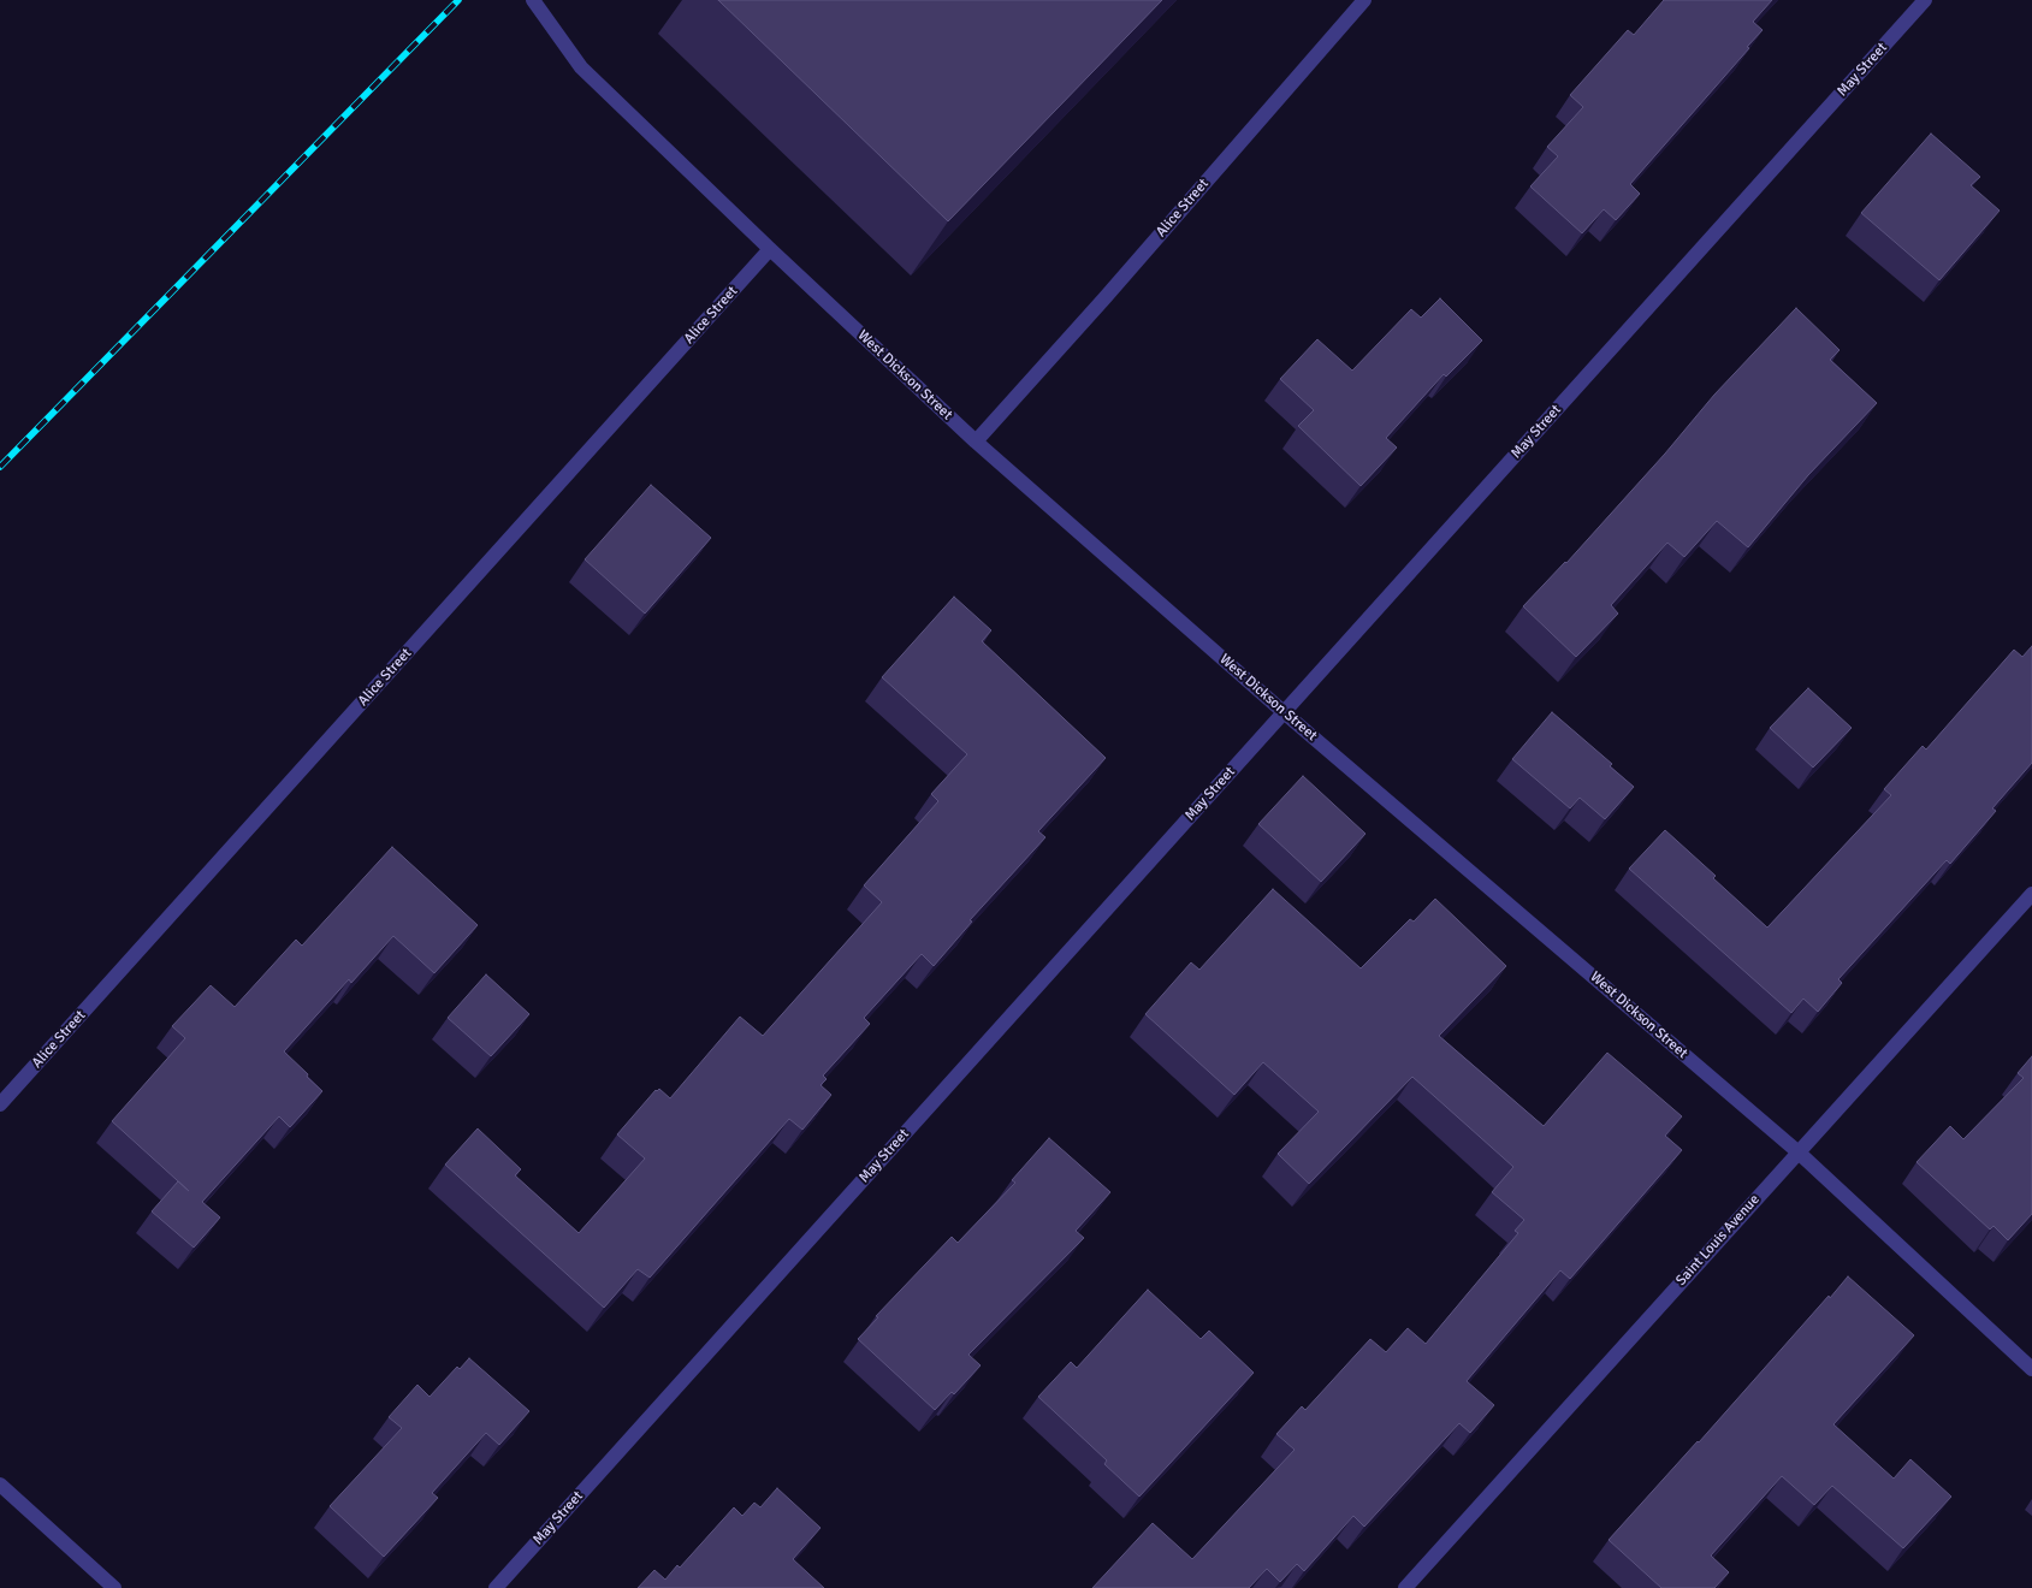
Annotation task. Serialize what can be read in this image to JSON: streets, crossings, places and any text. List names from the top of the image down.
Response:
{
  "streets": {
    "street": [
      "May Street",
      "Alice Street",
      "West Dickson Street",
      "Saint Louis Avenue"
    ]
  },
  "crossings": [
    ["May Street", "West Dickson Street"],
    ["Alice Street", "West Dickson Street"],
    ["West Dickson Street", "Saint Louis Avenue"]
  ]
}
